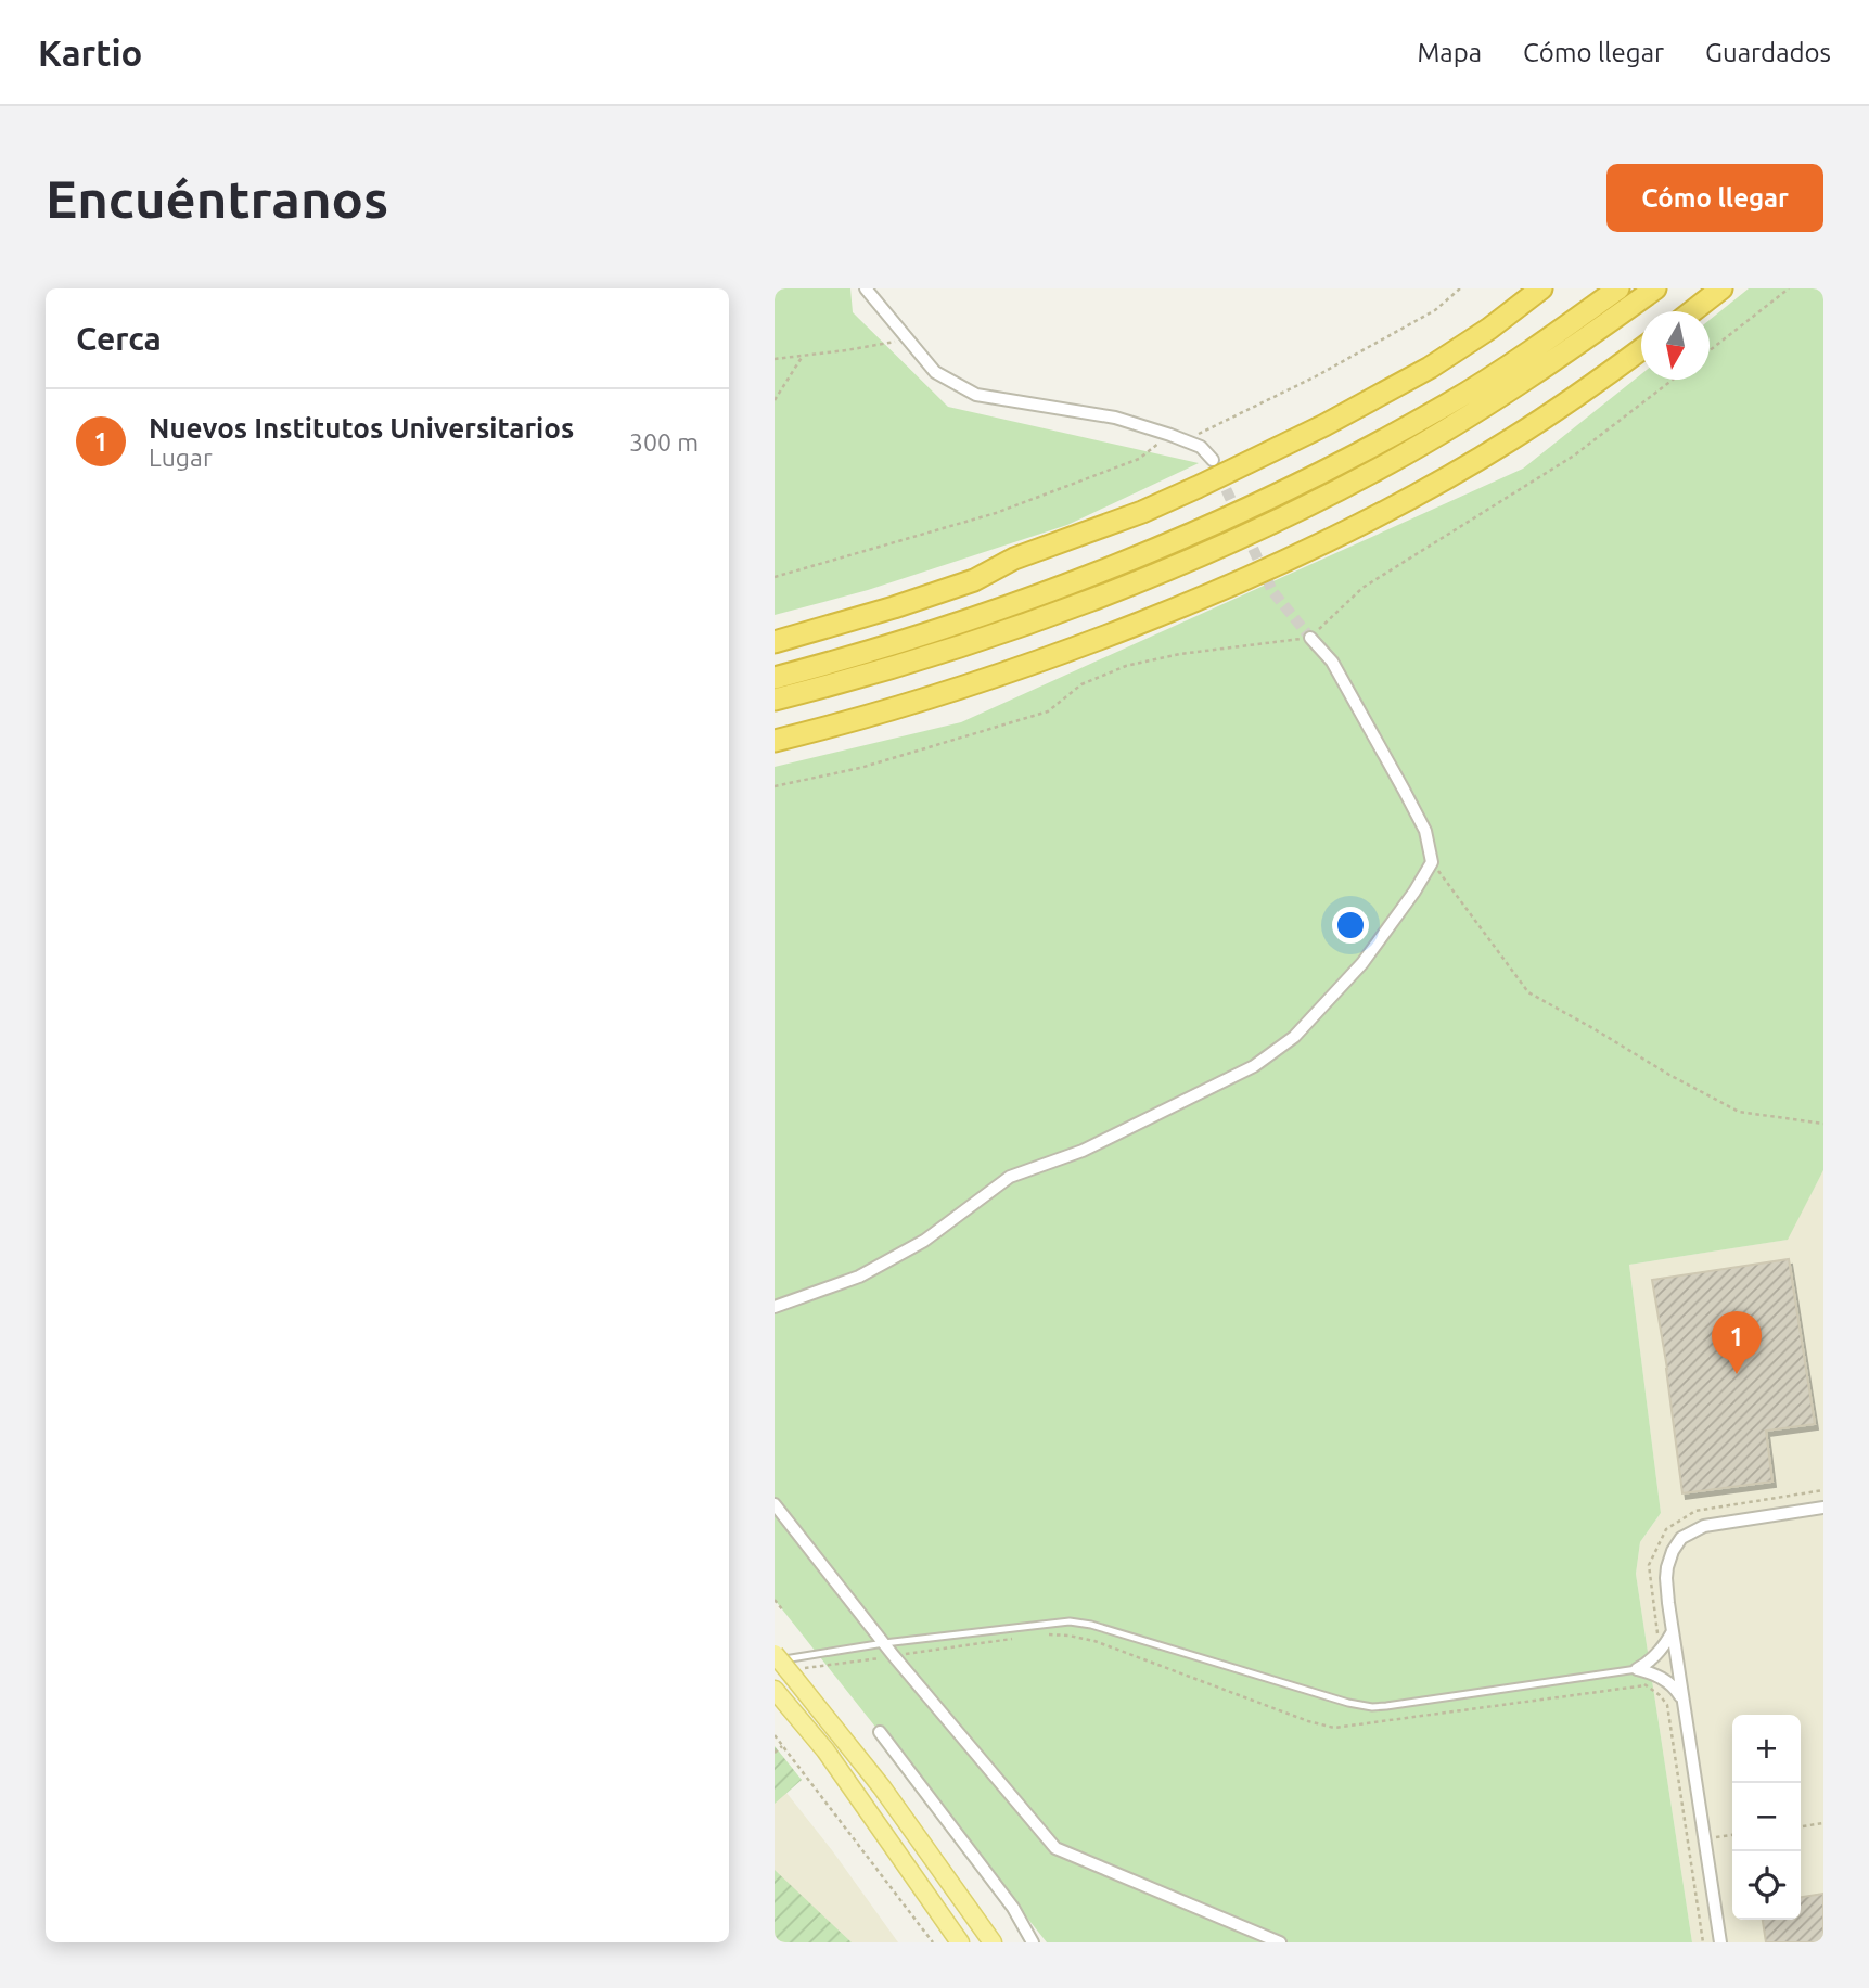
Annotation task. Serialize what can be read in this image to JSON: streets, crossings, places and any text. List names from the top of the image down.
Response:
{
  "north": "bottom",
  "page": {
    "header": "Kartio",
    "nav": ["Mapa", "Cómo llegar", "Guardados"],
    "buttons": "Cómo llegar",
    "title": "Encuéntranos",
    "heading": "Cerca",
    "list": [
      {
        "mark": "1",
        "name": "Nuevos Institutos Universitarios",
        "note": "Lugar",
        "value": "300 m"
      }
    ],
    "pins": "1",
    "map_buttons": ["+", "−"]
  }
}
